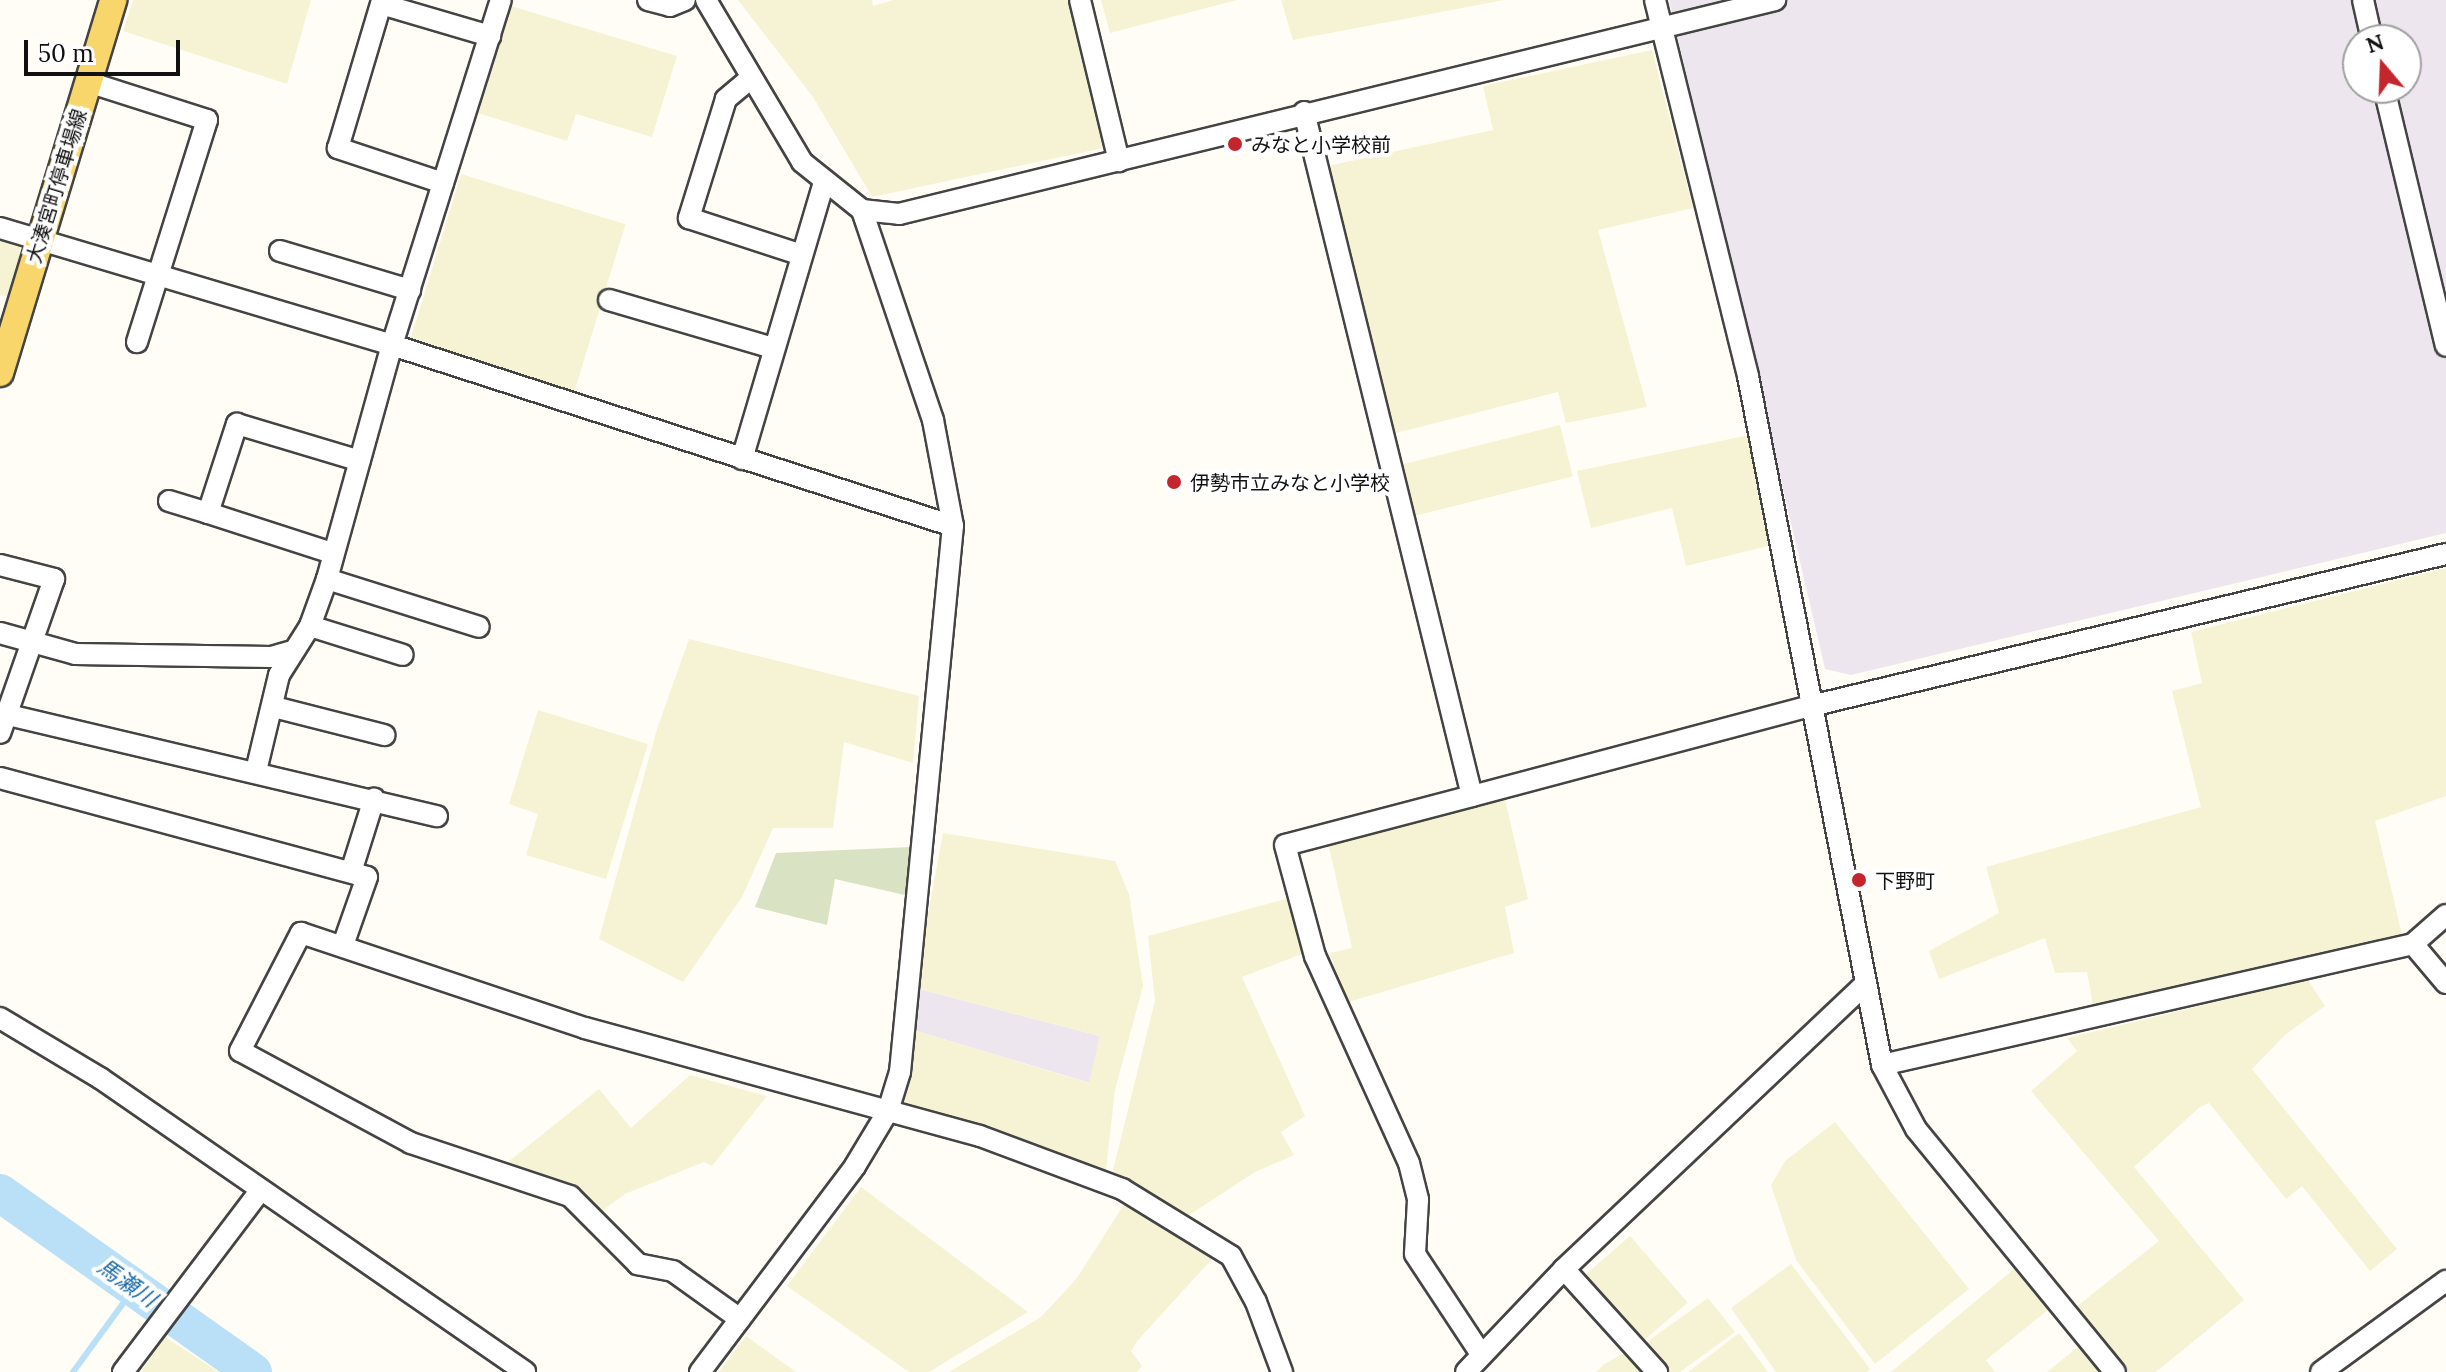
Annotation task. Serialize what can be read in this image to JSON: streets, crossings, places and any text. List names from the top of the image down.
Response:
{
  "streets": {
    "main road": ["大湊宮町停車場線"]
  },
  "water": ["馬瀬川"],
  "places": ["みなと小学校前", "伊勢市立みなと小学校", "下野町"],
  "scale_bar": "50 m",
  "north": "top"
}
